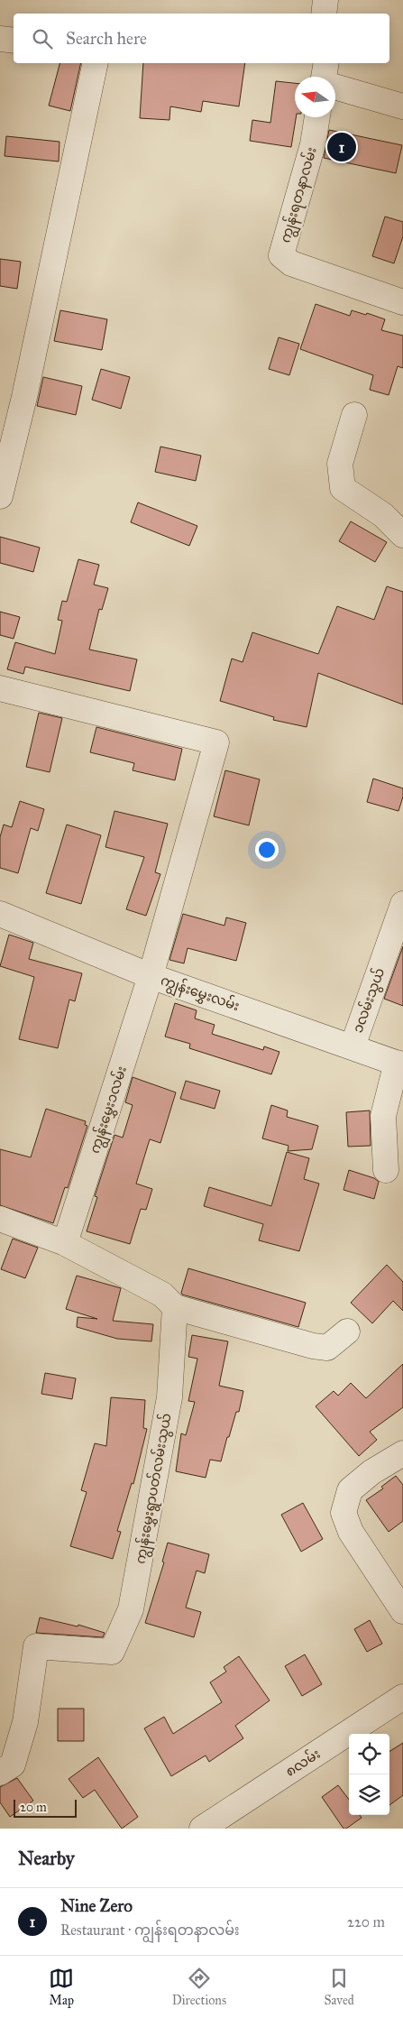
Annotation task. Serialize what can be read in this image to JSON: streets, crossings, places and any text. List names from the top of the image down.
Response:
{
  "streets": {
    "street": [
      "ကျွန်းရတနာလမ်း",
      "ကျွန်းမွှေးလမ်း",
      "၁လမ်းသွယ်",
      "ကျွန်းမွှေး၁လမ်း",
      "ကျွန်းမွှေးရွာပတ်လမ်းသွယ်",
      "၈လမ်း"
    ]
  },
  "crossings": [
    ["ကျွန်းမွှေးလမ်း", "၁လမ်းသွယ်"],
    ["ကျွန်းမွှေးလမ်း", "ကျွန်းမွှေး၁လမ်း"]
  ],
  "scale_bar": "20 m",
  "north": "left",
  "page": {
    "search": "Search here",
    "pins": "1",
    "scale": "20 m",
    "heading": "Nearby",
    "list": [
      {
        "mark": "1",
        "name": "Nine Zero",
        "note": "Restaurant · ကျွန်းရတနာလမ်း",
        "value": "220 m"
      }
    ],
    "nav": ["Map", "Directions", "Saved"]
  }
}
